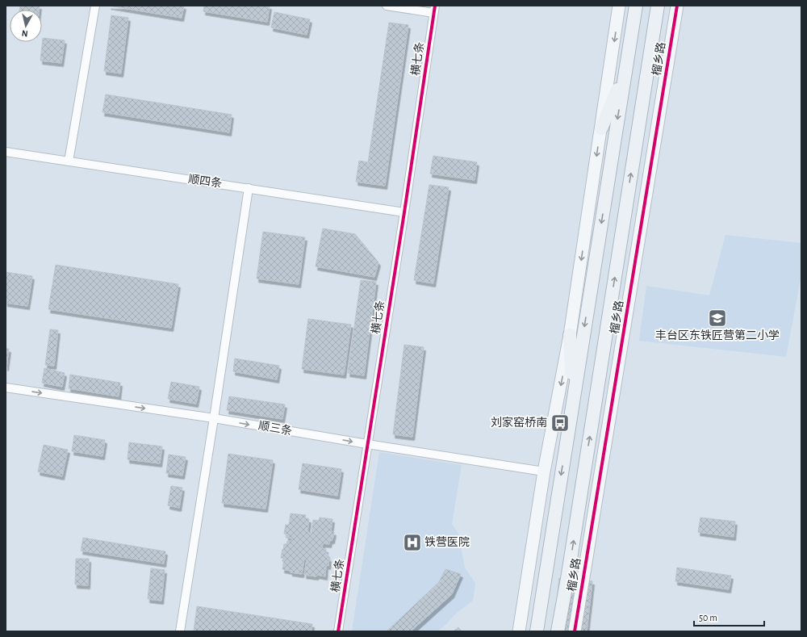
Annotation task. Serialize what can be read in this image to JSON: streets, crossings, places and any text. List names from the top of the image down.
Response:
{
  "streets": {
    "main road": ["榴乡路"],
    "street": ["横七条", "顺四条", "顺三条"]
  },
  "crossings": [
    ["横七条", "顺四条"],
    ["横七条", "顺三条"]
  ],
  "one_way": ["顺三条"],
  "places": {
    "school or university": ["丰台区东铁匠营第二小学"],
    "bus stop": ["刘家窑桥南"],
    "hospital": ["铁营医院"]
  },
  "scale_bar": "50 m",
  "north": "bottom"
}
